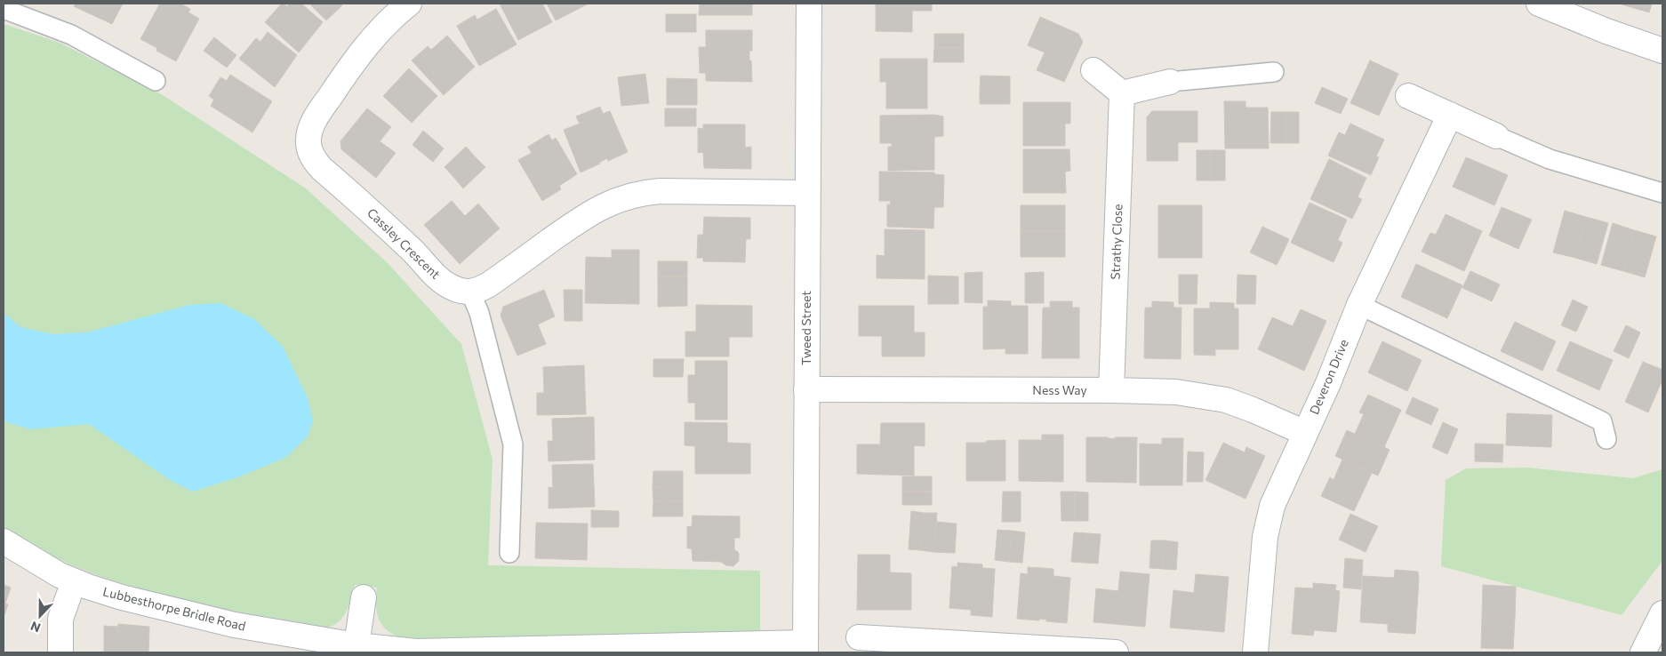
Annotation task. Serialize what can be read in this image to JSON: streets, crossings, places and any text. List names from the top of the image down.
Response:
{
  "streets": {
    "street": [
      "Strathy Close",
      "Cassley Crescent",
      "Tweed Street",
      "Deveron Drive",
      "Ness Way",
      "Lubbesthorpe Bridle Road"
    ]
  },
  "crossings": [
    ["Strathy Close", "Ness Way"],
    ["Tweed Street", "Ness Way"],
    ["Tweed Street", "Lubbesthorpe Bridle Road"],
    ["Deveron Drive", "Ness Way"]
  ],
  "north": "bottom"
}
